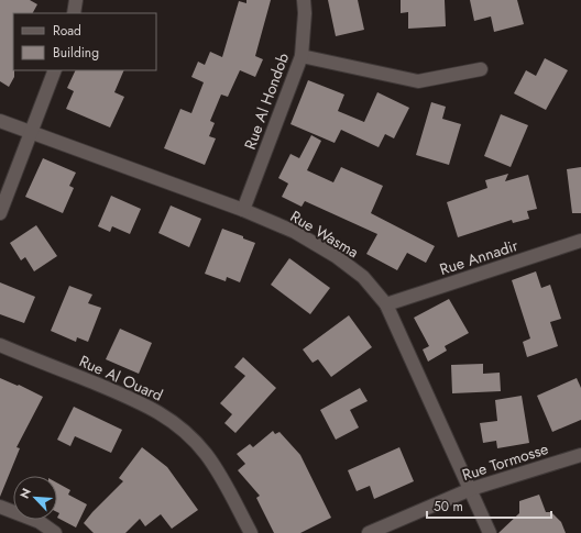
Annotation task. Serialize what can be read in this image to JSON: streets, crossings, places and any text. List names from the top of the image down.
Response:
{
  "streets": {
    "street": [
      "Rue Al Hondob",
      "Rue Wasma",
      "Rue Annadir",
      "Rue Al Ouard",
      "Rue Tormosse"
    ]
  },
  "crossings": [
    ["Rue Al Hondob", "Rue Wasma"],
    ["Rue Wasma", "Rue Annadir"],
    ["Rue Wasma", "Rue Tormosse"]
  ],
  "legend": ["Road", "Building"],
  "scale_bar": "50 m",
  "north": "top left"
}
